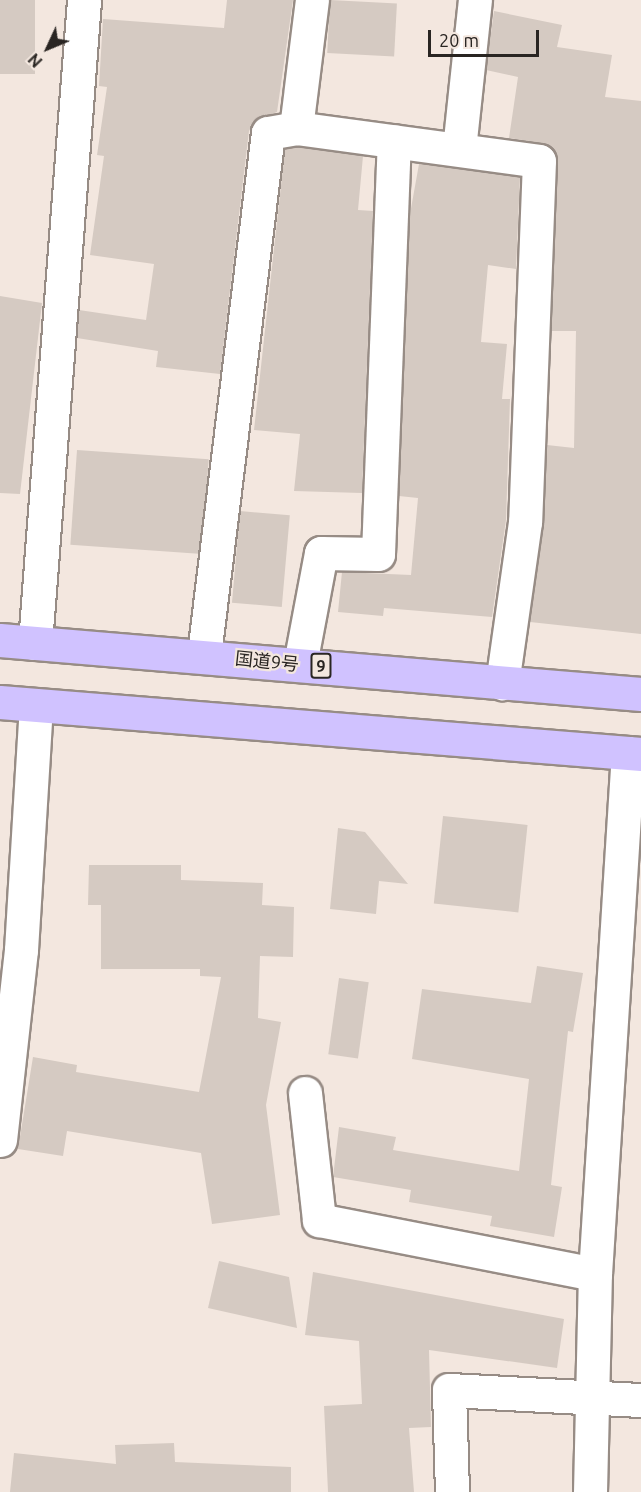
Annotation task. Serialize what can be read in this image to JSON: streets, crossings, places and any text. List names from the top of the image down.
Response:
{
  "streets": {
    "highway": ["国道9号", "9"]
  },
  "scale_bar": "20 m",
  "north": "bottom left"
}
